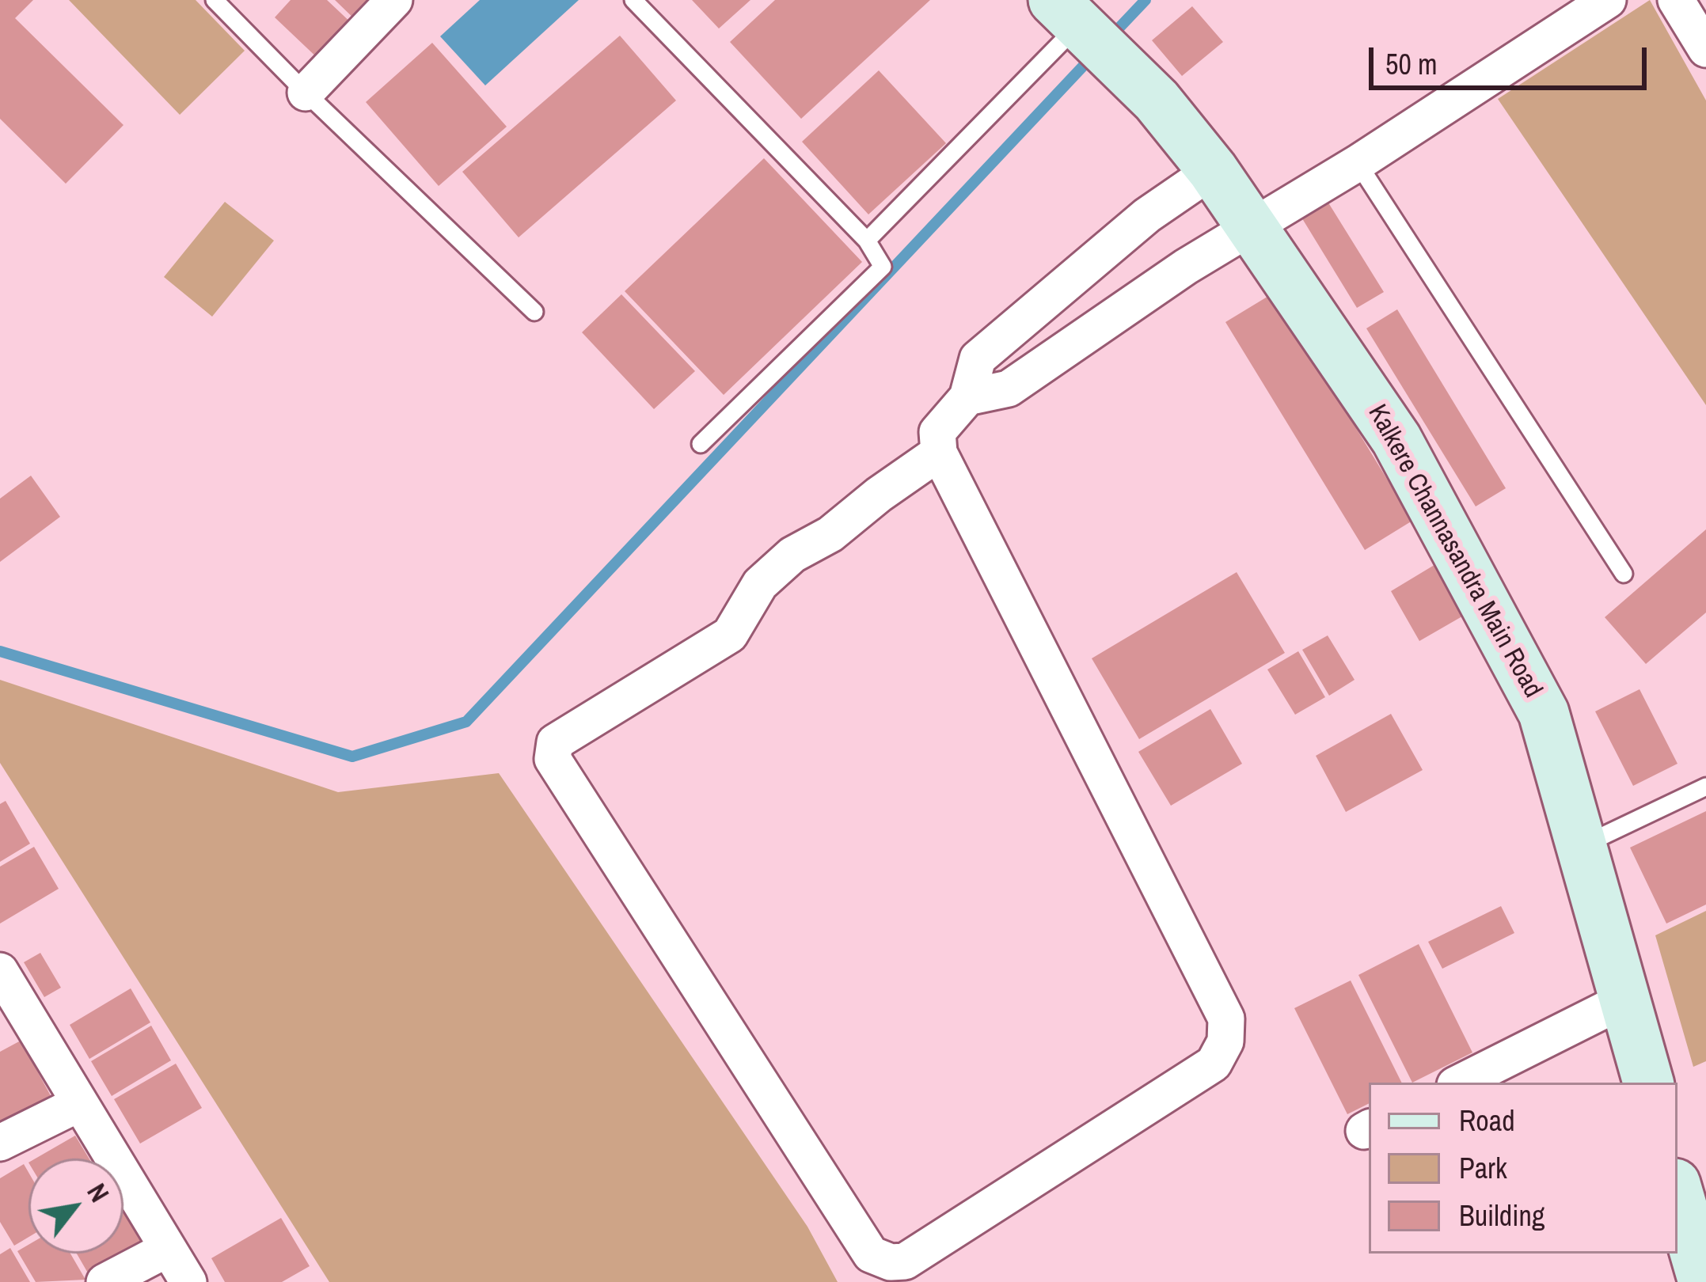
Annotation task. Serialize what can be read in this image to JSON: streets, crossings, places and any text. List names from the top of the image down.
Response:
{
  "streets": {
    "main road": ["Kalkere Channasandra Main Road"]
  },
  "legend": ["Road", "Park", "Building"],
  "scale_bar": "50 m",
  "north": "top right"
}
